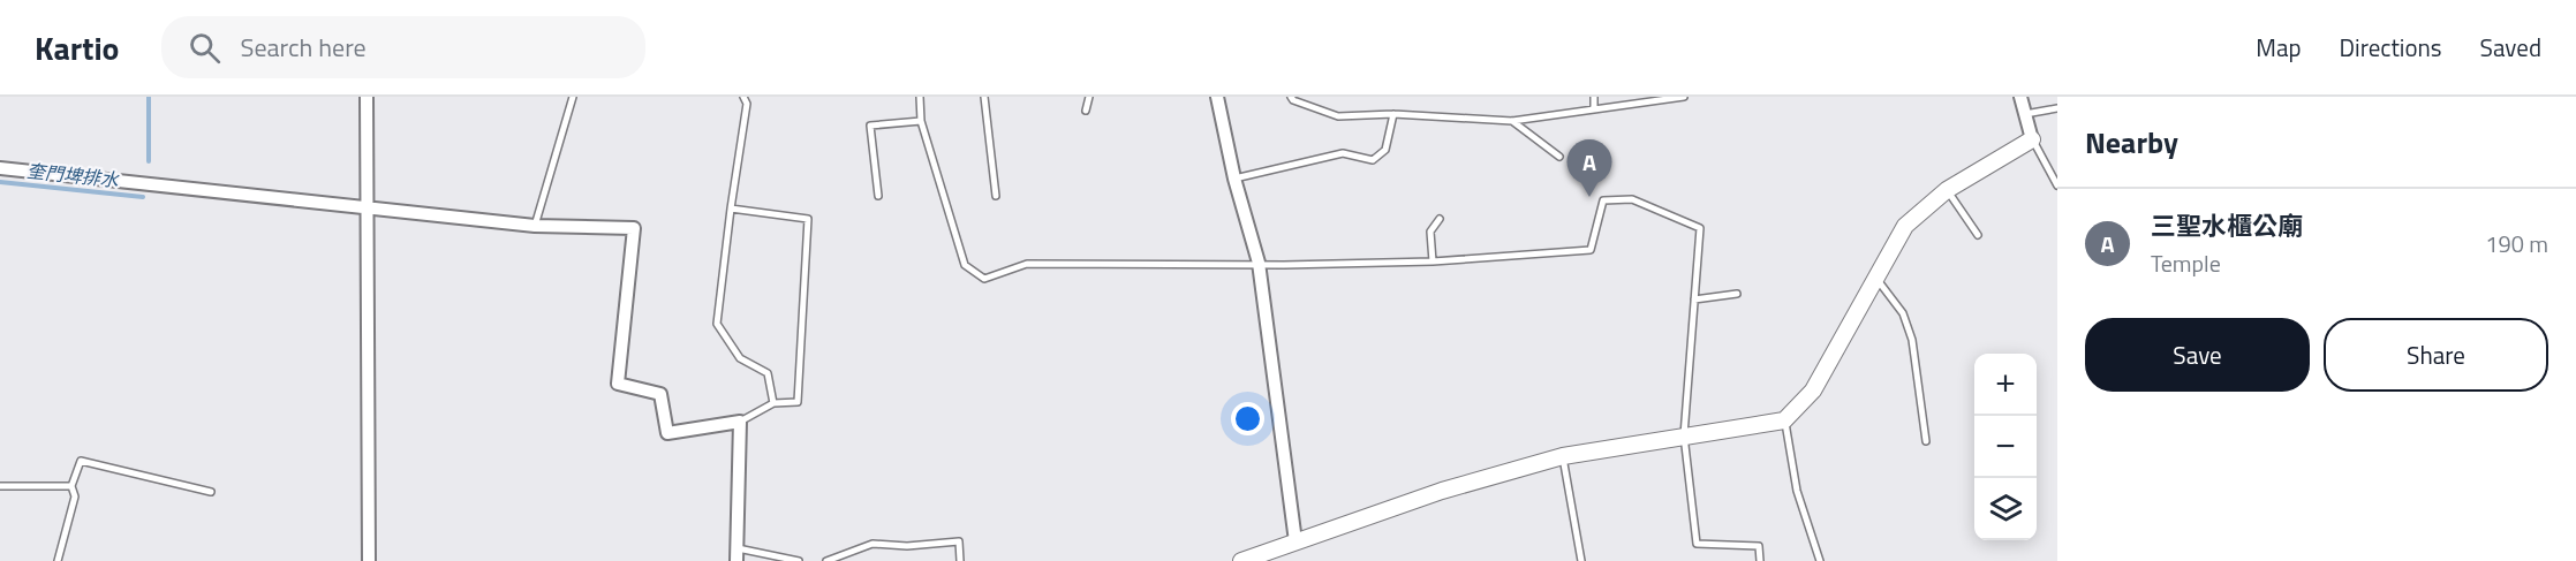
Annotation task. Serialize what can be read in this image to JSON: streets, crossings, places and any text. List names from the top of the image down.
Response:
{
  "water": ["奎門埤排水"],
  "page": {
    "header": "Kartio",
    "search": "Search here",
    "nav": ["Map", "Directions", "Saved"],
    "heading": "Nearby",
    "pins": "A",
    "list": [
      {
        "mark": "A",
        "name": "三聖水櫃公廟",
        "note": "Temple",
        "value": "190 m"
      }
    ],
    "buttons": ["Save", "Share"],
    "map_buttons": ["+", "−"]
  }
}
